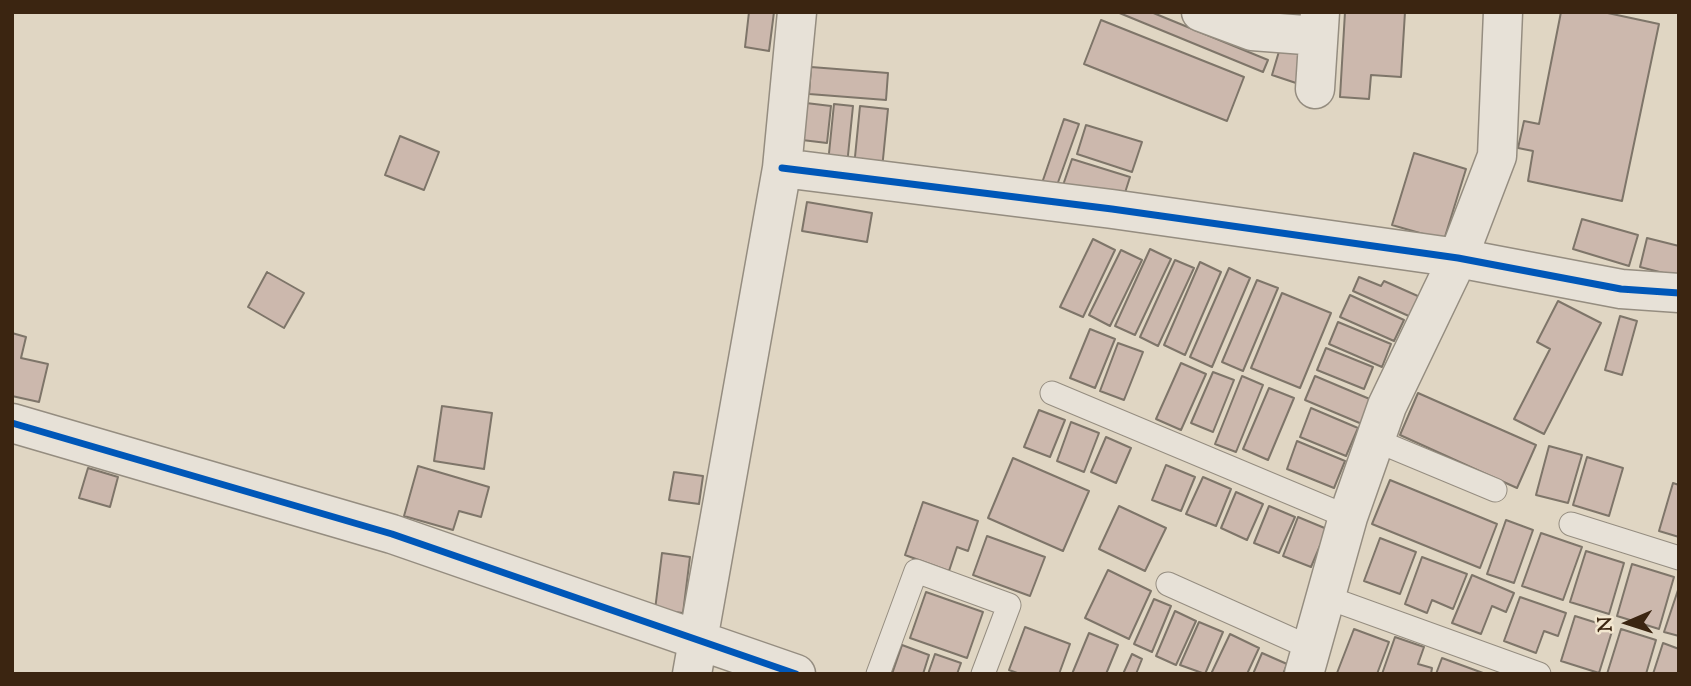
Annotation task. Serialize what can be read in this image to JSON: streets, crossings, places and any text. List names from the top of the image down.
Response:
{
  "north": "left"
}
